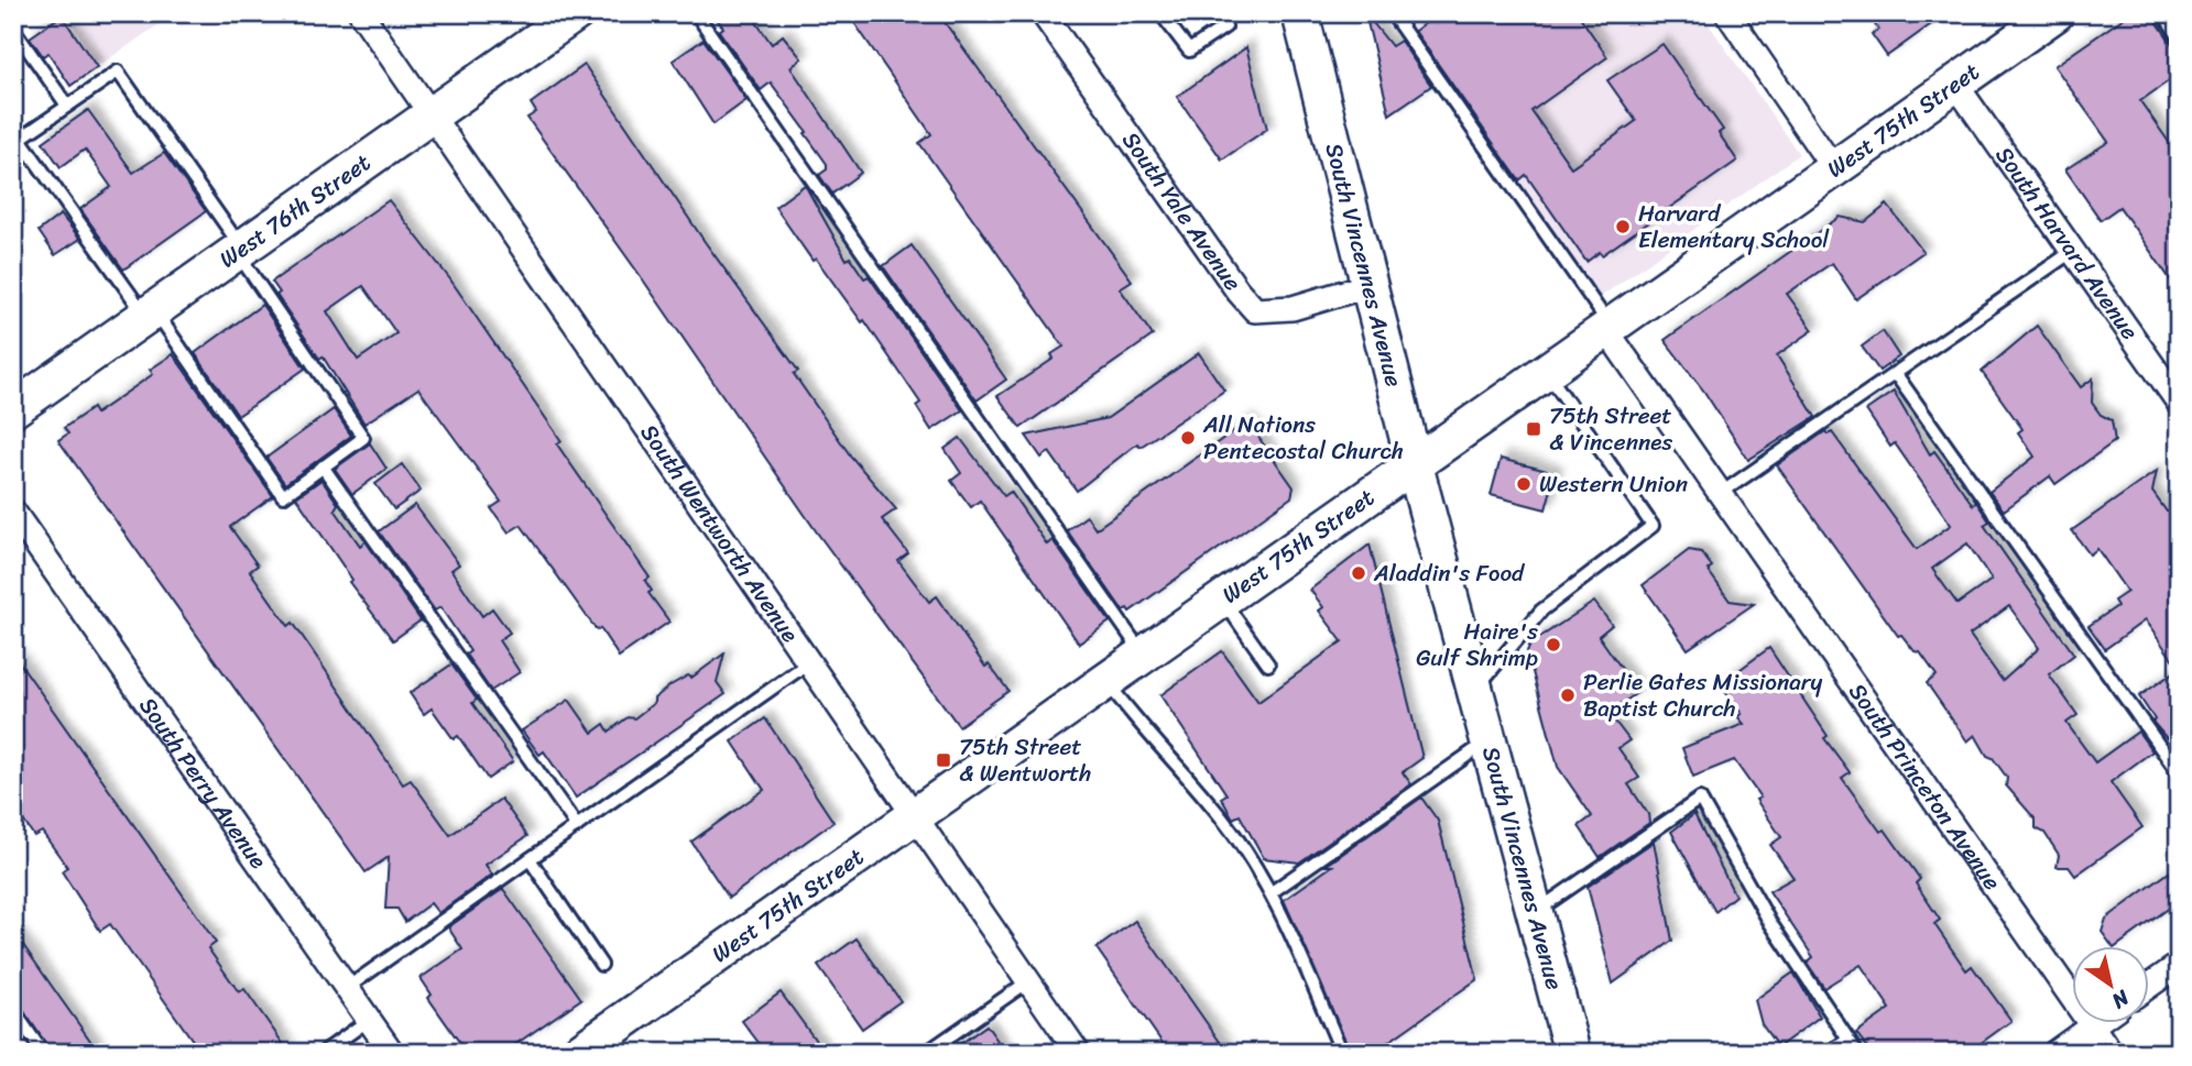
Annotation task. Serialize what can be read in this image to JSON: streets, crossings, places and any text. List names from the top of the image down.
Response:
{
  "streets": {
    "street": [
      "West 75th Street",
      "West 76th Street",
      "South Yale Avenue",
      "South Harvard Avenue",
      "South Vincennes Avenue",
      "South Wentworth Avenue",
      "South Perry Avenue",
      "South Princeton Avenue"
    ]
  },
  "crossings": [
    ["West 75th Street", "South Harvard Avenue"],
    ["West 75th Street", "South Vincennes Avenue"],
    ["West 75th Street", "South Wentworth Avenue"],
    ["West 75th Street", "South Princeton Avenue"],
    ["West 76th Street", "South Wentworth Avenue"],
    ["South Yale Avenue", "South Vincennes Avenue"]
  ],
  "places": {
    "other": [
      "Harvard Elementary School",
      "All Nations Pentecostal Church",
      "Western Union",
      "Aladdin's Food",
      "Haire's Gulf Shrimp",
      "Perlie Gates Missionary Baptist Church"
    ],
    "transit": ["75th Street & Vincennes", "75th Street & Wentworth"]
  },
  "north": "bottom right"
}
